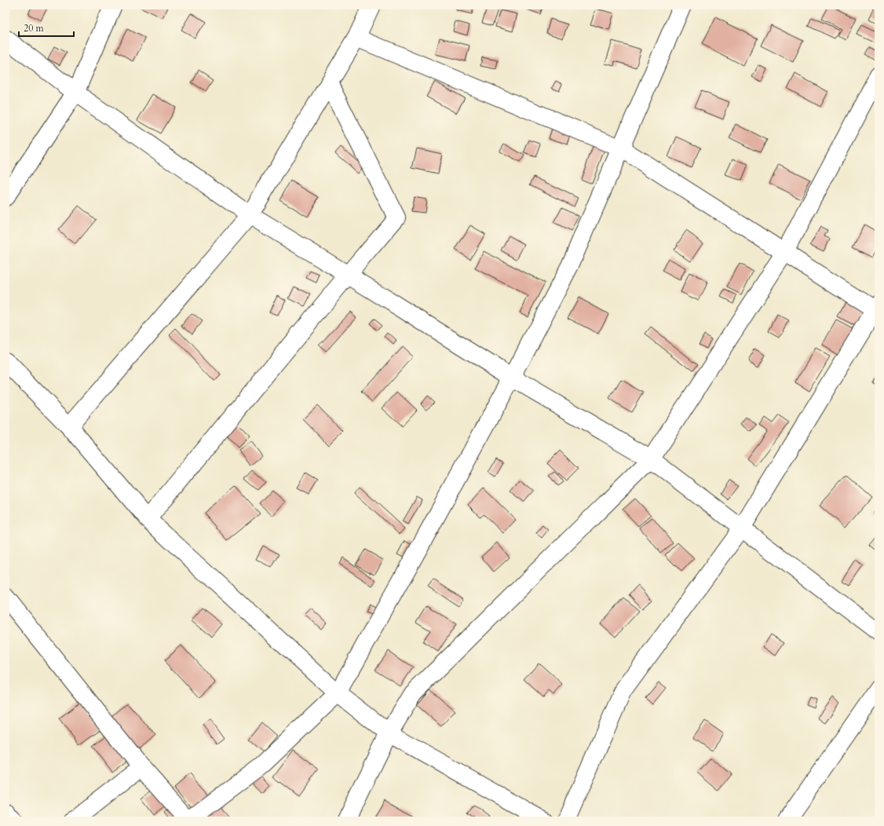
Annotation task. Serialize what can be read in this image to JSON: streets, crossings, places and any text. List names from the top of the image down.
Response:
{
  "scale_bar": "20 m"
}
